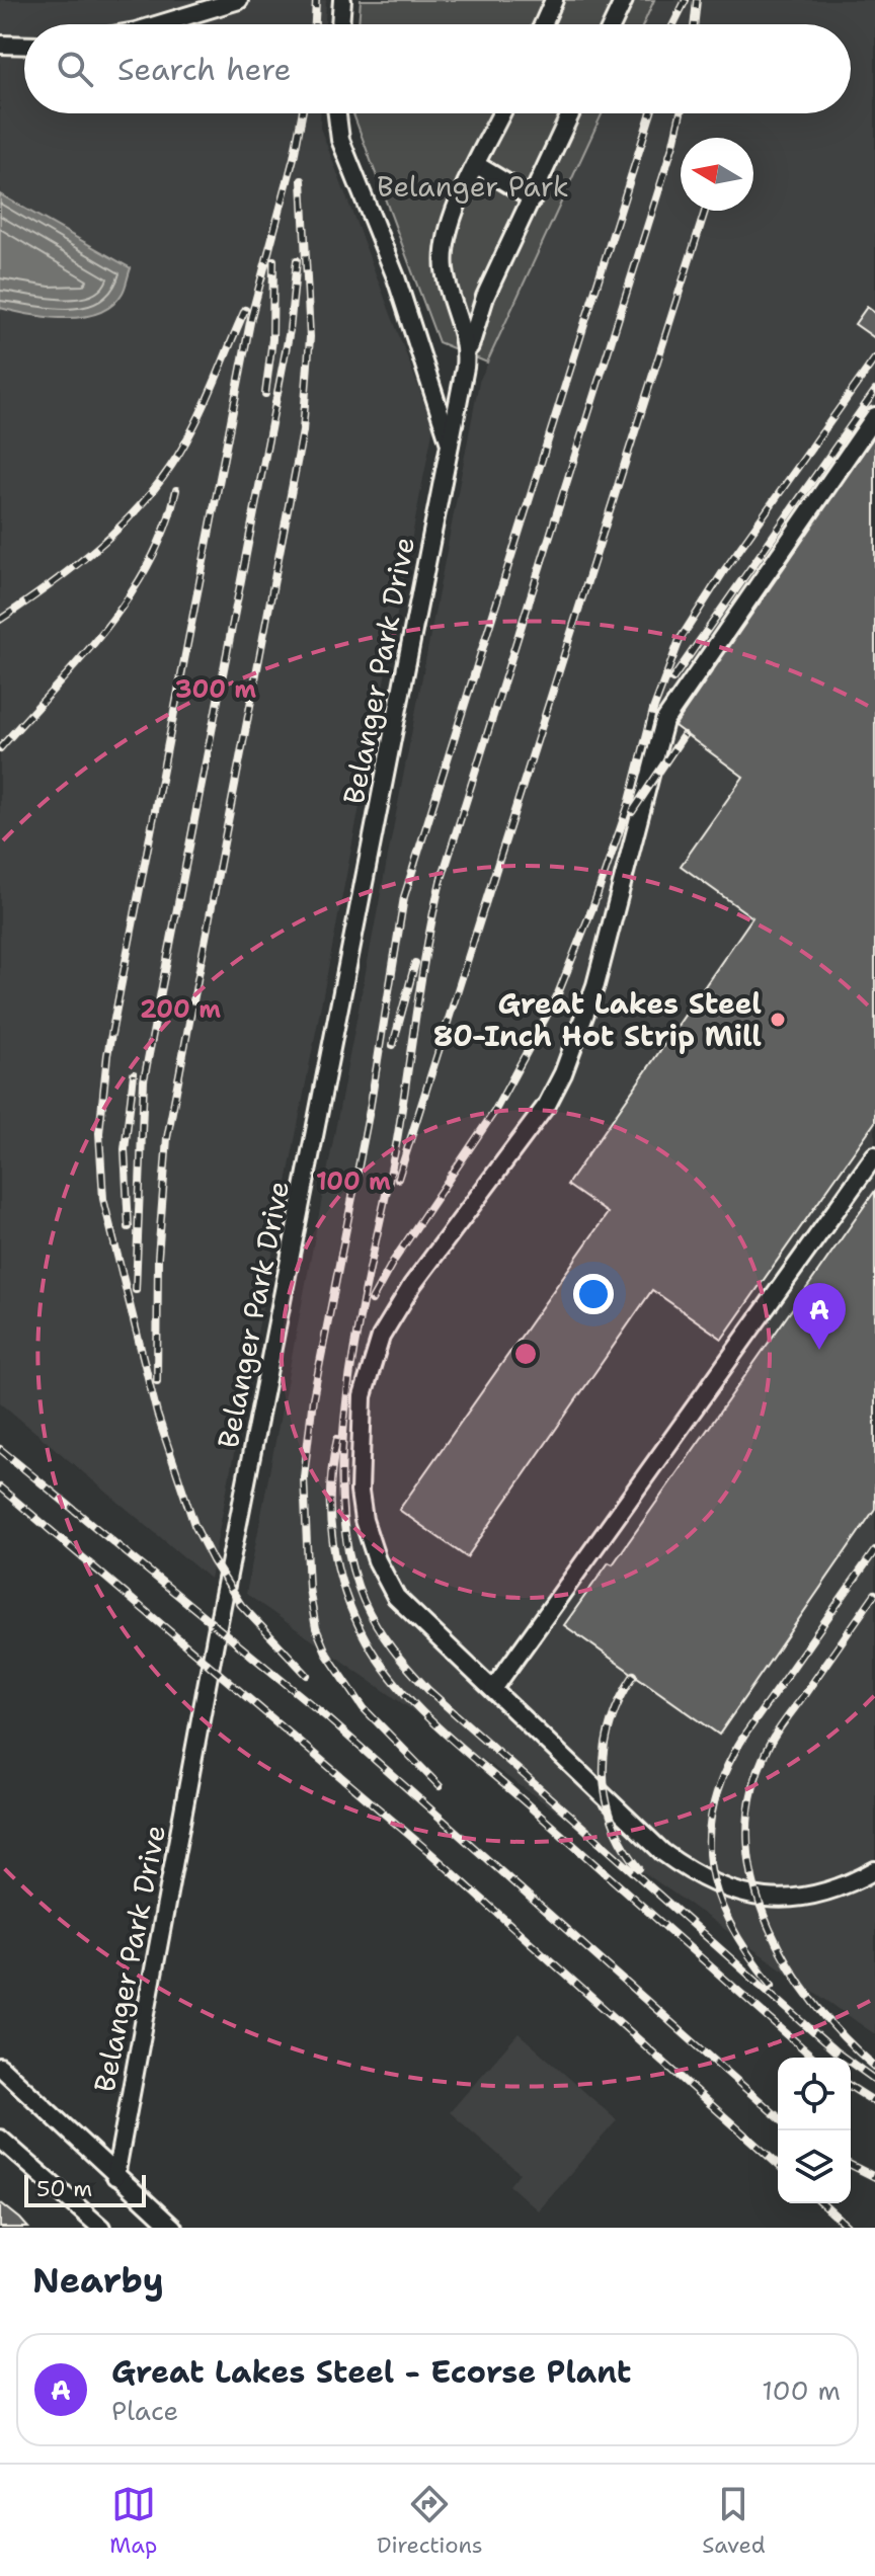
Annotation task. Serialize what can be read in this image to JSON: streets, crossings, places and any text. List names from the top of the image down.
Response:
{
  "streets": {
    "street": ["Belanger Park Drive"]
  },
  "parks": ["Belanger Park"],
  "places": ["Great Lakes Steel 80-Inch Hot Strip Mill"],
  "scale_bar": "50 m",
  "north": "left",
  "page": {
    "search": "Search here",
    "pins": "A",
    "scale": "50 m",
    "heading": "Nearby",
    "list": [
      {
        "mark": "A",
        "name": "Great Lakes Steel - Ecorse Plant",
        "note": "Place",
        "value": "100 m"
      }
    ],
    "nav": ["Map", "Directions", "Saved"]
  },
  "rings": ["300 m", "200 m", "100 m"]
}
